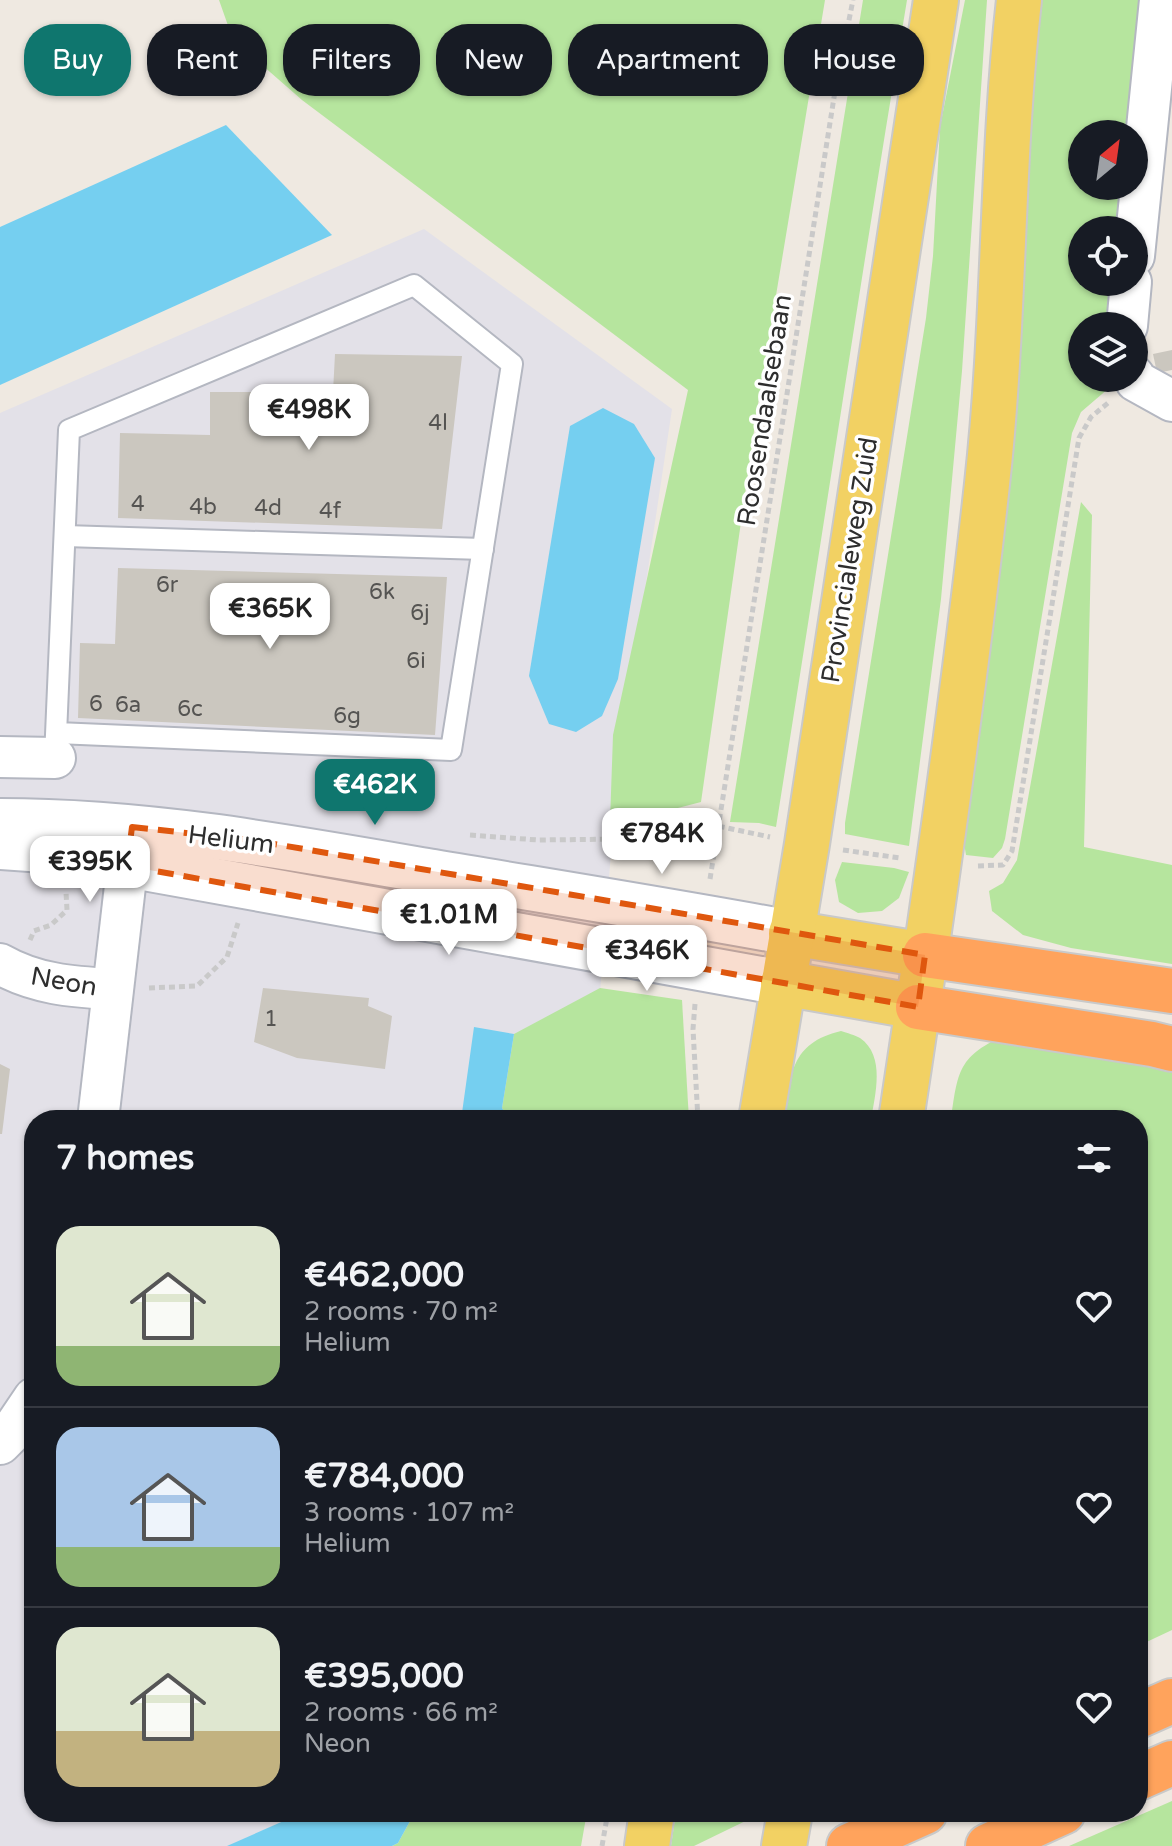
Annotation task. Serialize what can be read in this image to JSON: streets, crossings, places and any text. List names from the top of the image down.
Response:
{
  "streets": {
    "main road": ["Provincialeweg Zuid"],
    "street": ["Helium", "Neon"],
    "path": ["Roosendaalsebaan"]
  },
  "crossings": [
    ["Provincialeweg Zuid", "Helium"],
    ["Helium", "Neon"]
  ],
  "house_numbers": [
    "4l",
    "4",
    "4b",
    "4d",
    "4f",
    "6r",
    "6k",
    "6j",
    "6i",
    "6",
    "6a",
    "6c",
    "6g",
    "1"
  ],
  "north": "top right",
  "page": {
    "chip": [
      "Buy",
      "Rent",
      "Filters",
      "New",
      "Apartment",
      "House"
    ],
    "price": [
      "€498K",
      "€365K",
      "€462K",
      "€784K",
      "€395K",
      "€1.01M",
      "€346K"
    ],
    "heading": "7 homes",
    "list": [
      {
        "name": "€462,000",
        "note": "2 rooms · 70 m² · Helium"
      },
      {
        "name": "€784,000",
        "note": "3 rooms · 107 m² · Helium"
      },
      {
        "name": "€395,000",
        "note": "2 rooms · 66 m² · Neon"
      }
    ]
  }
}
